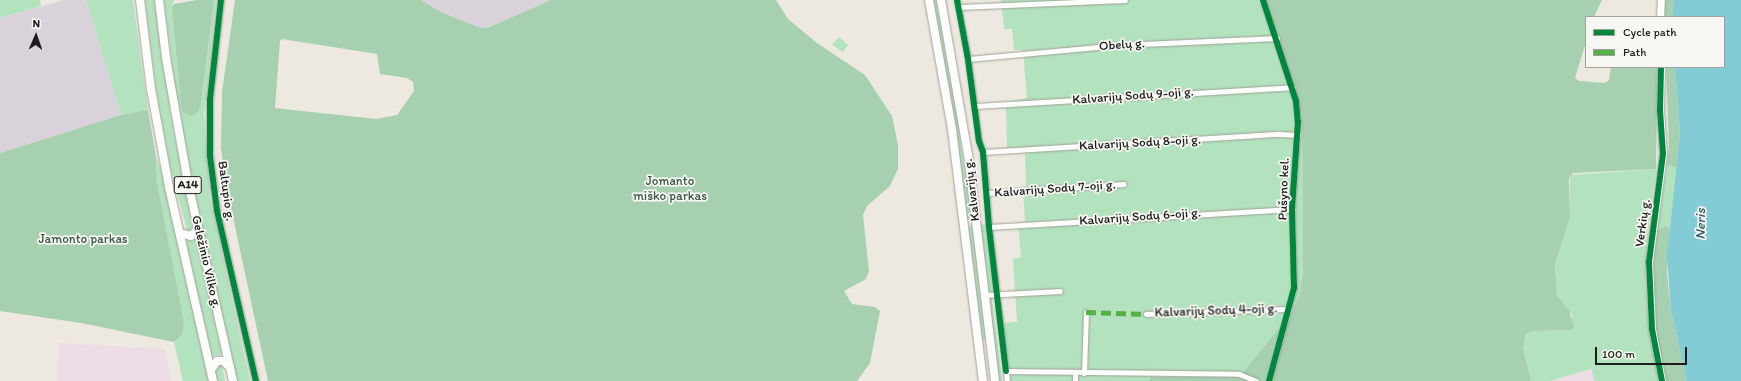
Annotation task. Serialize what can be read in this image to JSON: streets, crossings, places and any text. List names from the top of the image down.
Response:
{
  "streets": {
    "main road": [
      "A14",
      "Kalvarijų g.",
      "Verkių g.",
      "Geležinio Vilko g."
    ],
    "street": [
      "Obelų g.",
      "Kalvarijų Sodų 9-oji g.",
      "Kalvarijų Sodų 8-oji g.",
      "Kalvarijų Sodų 7-oji g.",
      "Pušyno kel.",
      "Baltupio g.",
      "Kalvarijų Sodų 6-oji g.",
      "Kalvarijų Sodų 4-oji g."
    ]
  },
  "crossings": [
    ["Obelų g.", "Pušyno kel."],
    ["Kalvarijų Sodų 9-oji g.", "Pušyno kel."],
    ["Kalvarijų Sodų 8-oji g.", "Pušyno kel."],
    ["Pušyno kel.", "Kalvarijų Sodų 6-oji g."],
    ["Pušyno kel.", "Kalvarijų Sodų 4-oji g."]
  ],
  "water": ["Neris"],
  "parks": ["Jomanto miško parkas", "Jamonto parkas"],
  "legend": ["Cycle path", "Path"],
  "scale_bar": "100 m",
  "north": "top"
}
